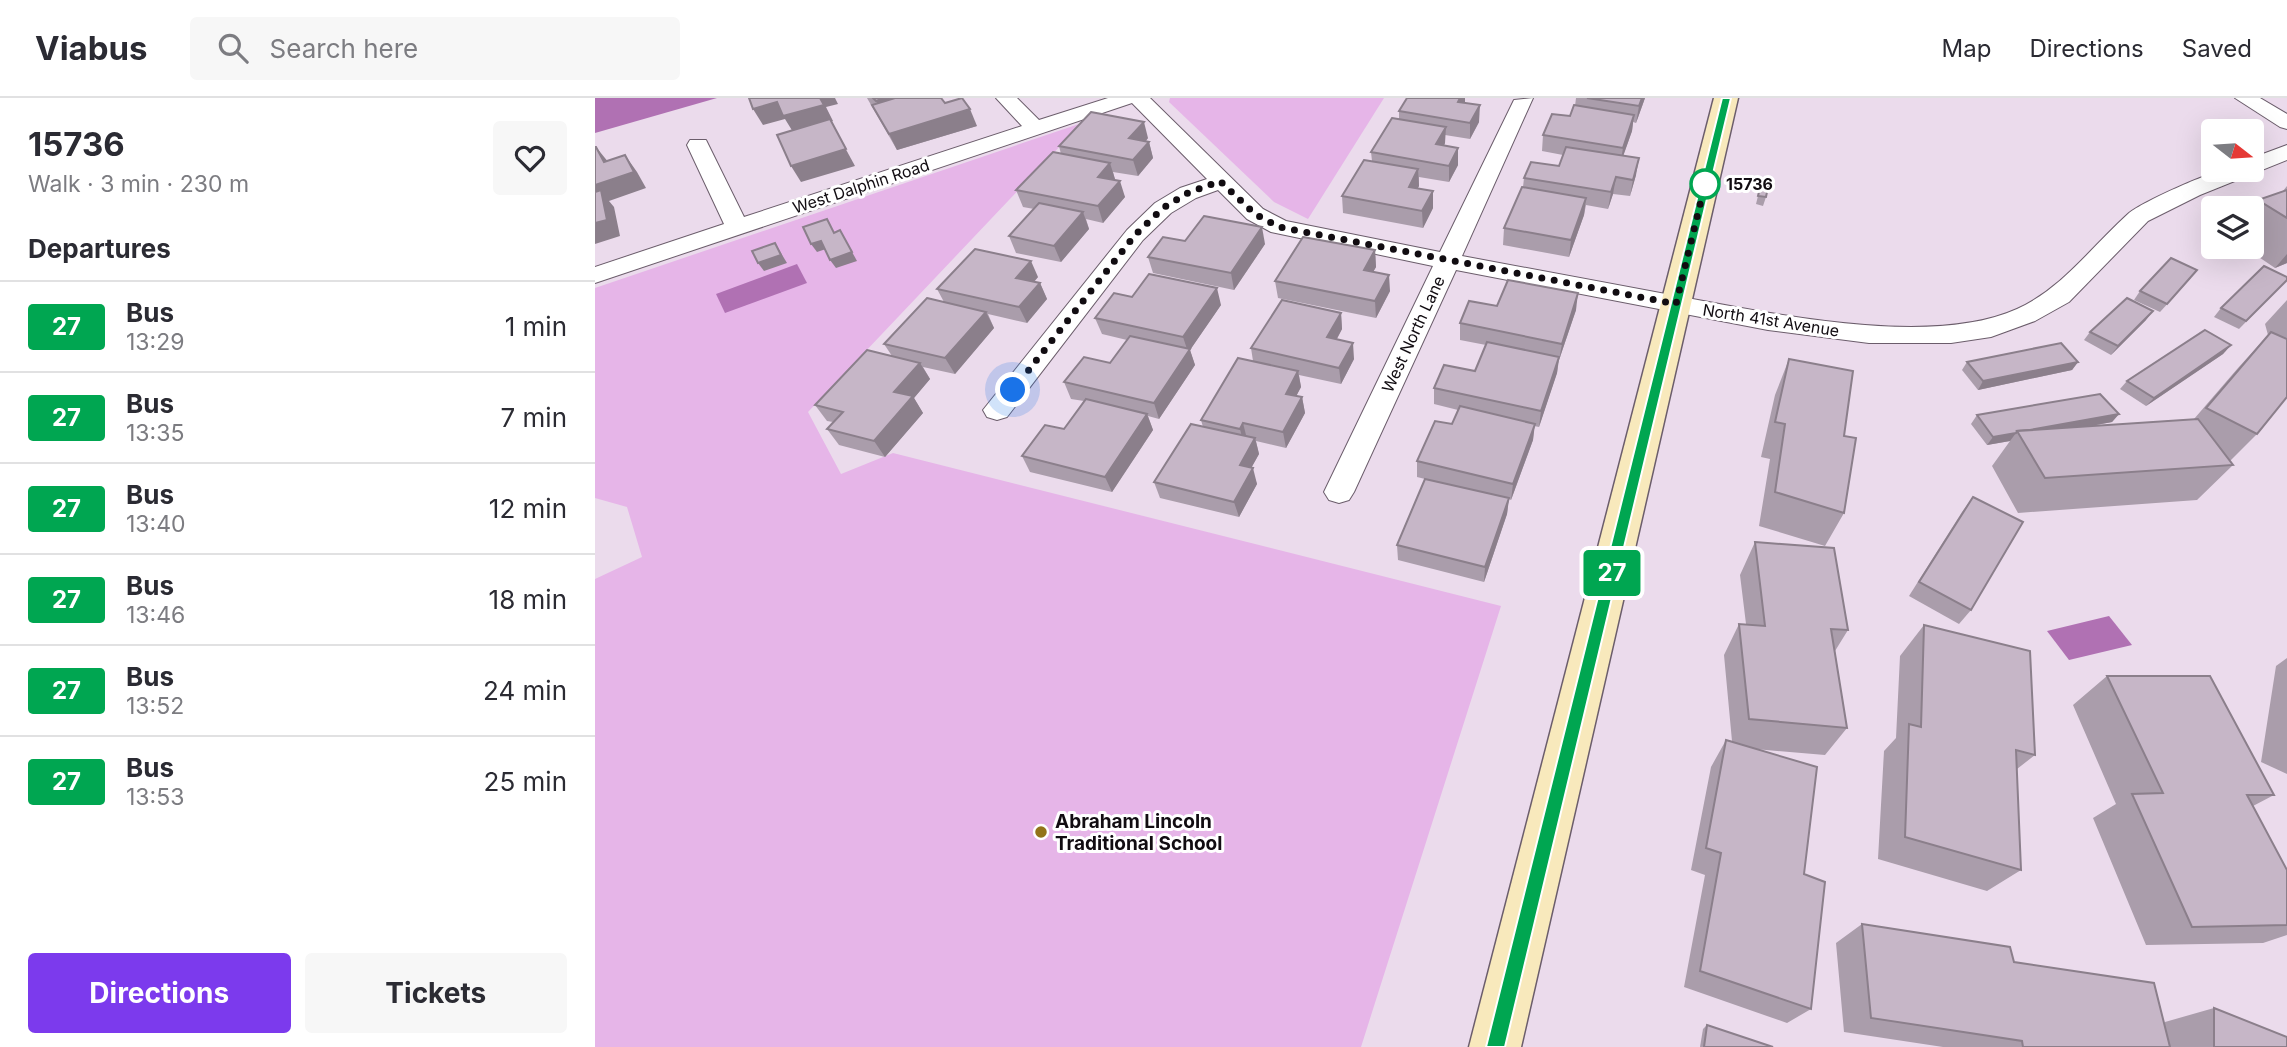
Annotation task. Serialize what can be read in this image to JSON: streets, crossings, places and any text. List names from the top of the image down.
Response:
{
  "streets": {
    "street": ["West Dalphin Road", "North 41st Avenue", "West North Lane"]
  },
  "crossings": [
    ["North 41st Avenue", "West North Lane"]
  ],
  "places": ["15736", "Abraham Lincoln Traditional School"],
  "lines": ["bus line 27"],
  "north": "right",
  "page": {
    "header": "Viabus",
    "search": "Search here",
    "nav": ["Map", "Directions", "Saved"],
    "heading": [
      ["15736", "Walk · 3 min · 230 m"],
      "Departures"
    ],
    "on_map": "27",
    "list": [
      {
        "mark": "27",
        "name": "Bus",
        "note": "13:29",
        "value": "1 min"
      },
      {
        "mark": "27",
        "name": "Bus",
        "note": "13:35",
        "value": "7 min"
      },
      {
        "mark": "27",
        "name": "Bus",
        "note": "13:40",
        "value": "12 min"
      },
      {
        "mark": "27",
        "name": "Bus",
        "note": "13:46",
        "value": "18 min"
      },
      {
        "mark": "27",
        "name": "Bus",
        "note": "13:52",
        "value": "24 min"
      },
      {
        "mark": "27",
        "name": "Bus",
        "note": "13:53",
        "value": "25 min"
      }
    ],
    "buttons": ["Directions", "Tickets"]
  }
}
